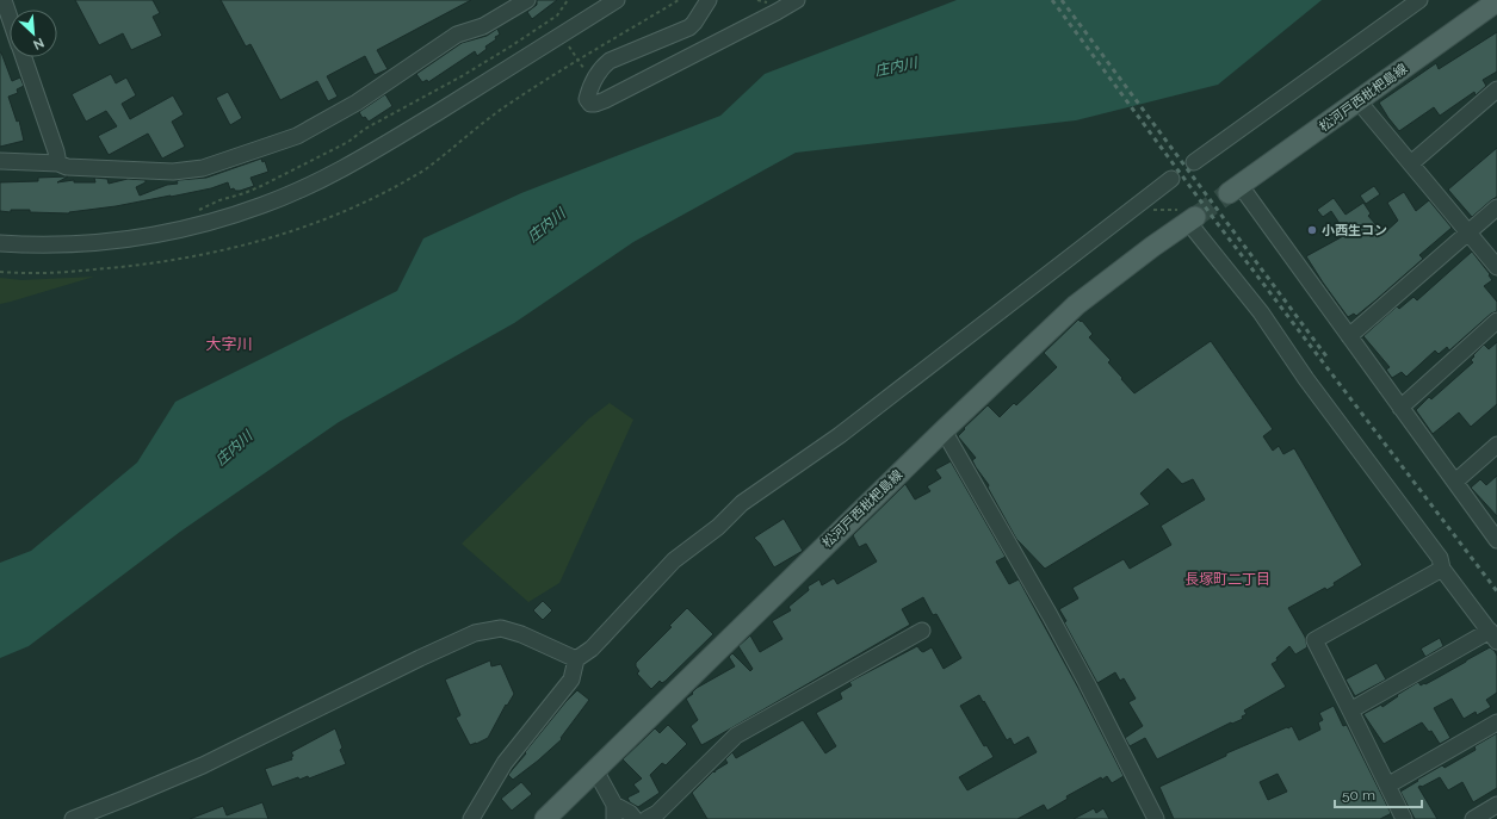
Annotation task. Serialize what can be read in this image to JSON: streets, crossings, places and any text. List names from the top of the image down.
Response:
{
  "streets": {
    "main road": ["松河戸西枇杷島線"]
  },
  "districts": ["大字川", "長塚町二丁目"],
  "water": ["庄内川"],
  "places": ["小西生コン"],
  "scale_bar": "50 m",
  "north": "bottom right"
}
